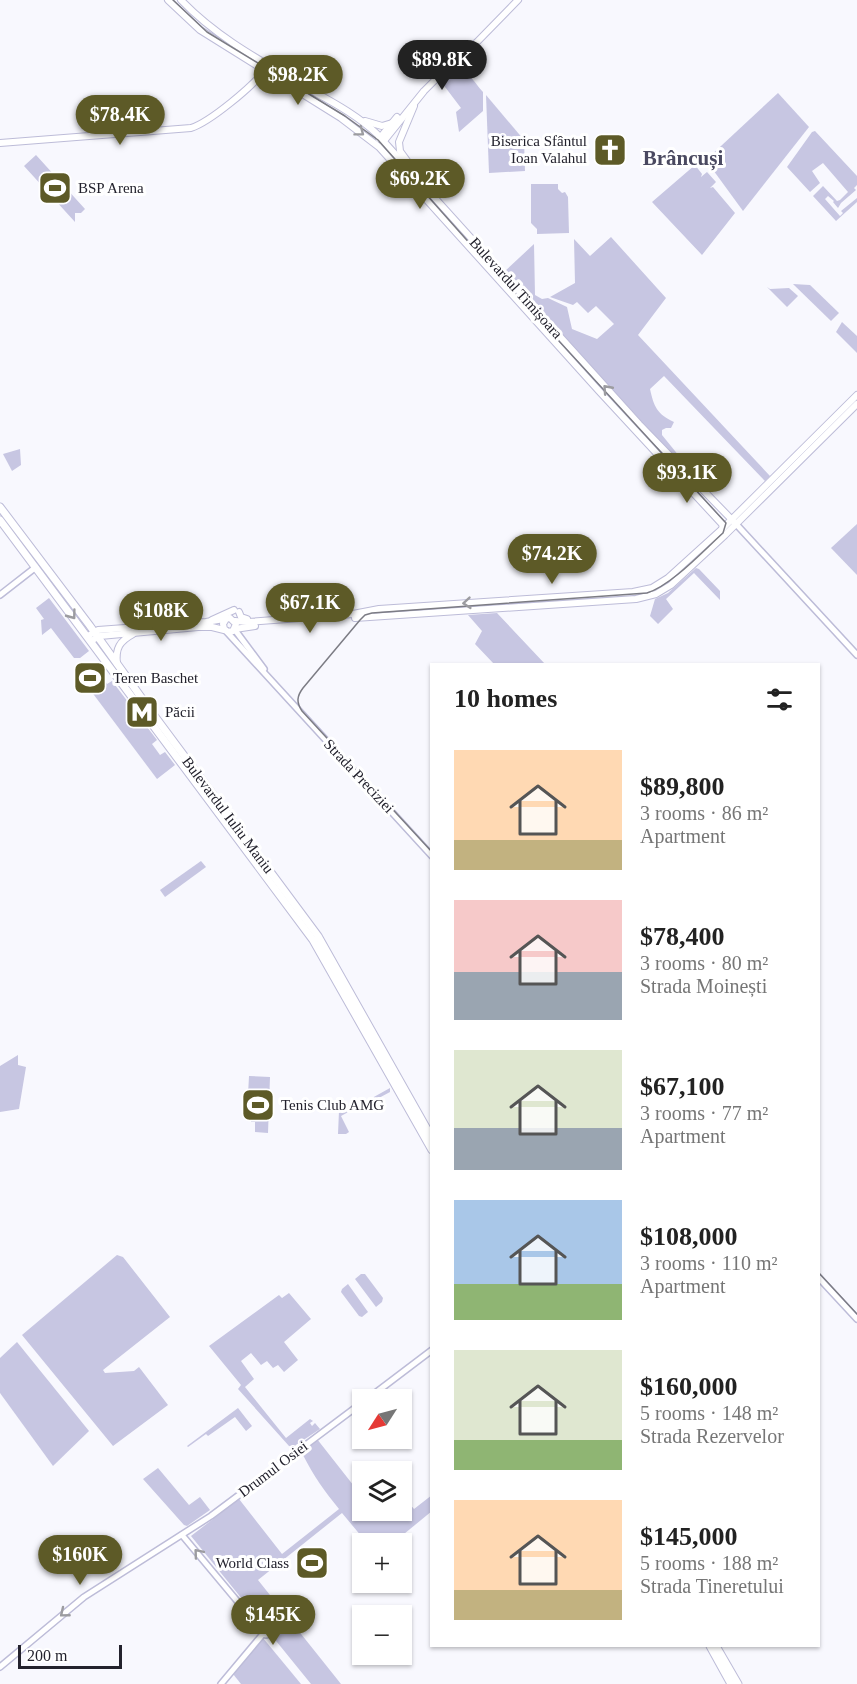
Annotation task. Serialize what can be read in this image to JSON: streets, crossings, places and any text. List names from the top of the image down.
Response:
{
  "streets": {
    "main road": ["Bulevardul Timișoara", "Bulevardul Iuliu Maniu"],
    "street": ["Strada Preciziei", "Drumul Osiei"]
  },
  "one_way": ["Drumul Osiei"],
  "districts": ["Brâncuși"],
  "places": {
    "church": ["Biserica Sfântul Ioan Valahul"],
    "sports": [
      "BSP Arena",
      "Teren Baschet",
      "Tenis Club AMG",
      "World Class"
    ],
    "metro station": ["Păcii"]
  },
  "scale_bar": "200 m",
  "north": "bottom left",
  "page": {
    "price": [
      "$89.8K",
      "$98.2K",
      "$78.4K",
      "$69.2K",
      "$93.1K",
      "$74.2K",
      "$67.1K",
      "$108K",
      "$160K",
      "$145K"
    ],
    "heading": "10 homes",
    "list": [
      {
        "name": "$89,800",
        "note": "3 rooms · 86 m² · Apartment"
      },
      {
        "name": "$78,400",
        "note": "3 rooms · 80 m² · Strada Moinești"
      },
      {
        "name": "$67,100",
        "note": "3 rooms · 77 m² · Apartment"
      },
      {
        "name": "$108,000",
        "note": "3 rooms · 110 m² · Apartment"
      },
      {
        "name": "$160,000",
        "note": "5 rooms · 148 m² · Strada Rezervelor"
      },
      {
        "name": "$145,000",
        "note": "5 rooms · 188 m² · Strada Tineretului"
      }
    ],
    "map_buttons": ["+", "−"],
    "scale": "200 m"
  }
}
